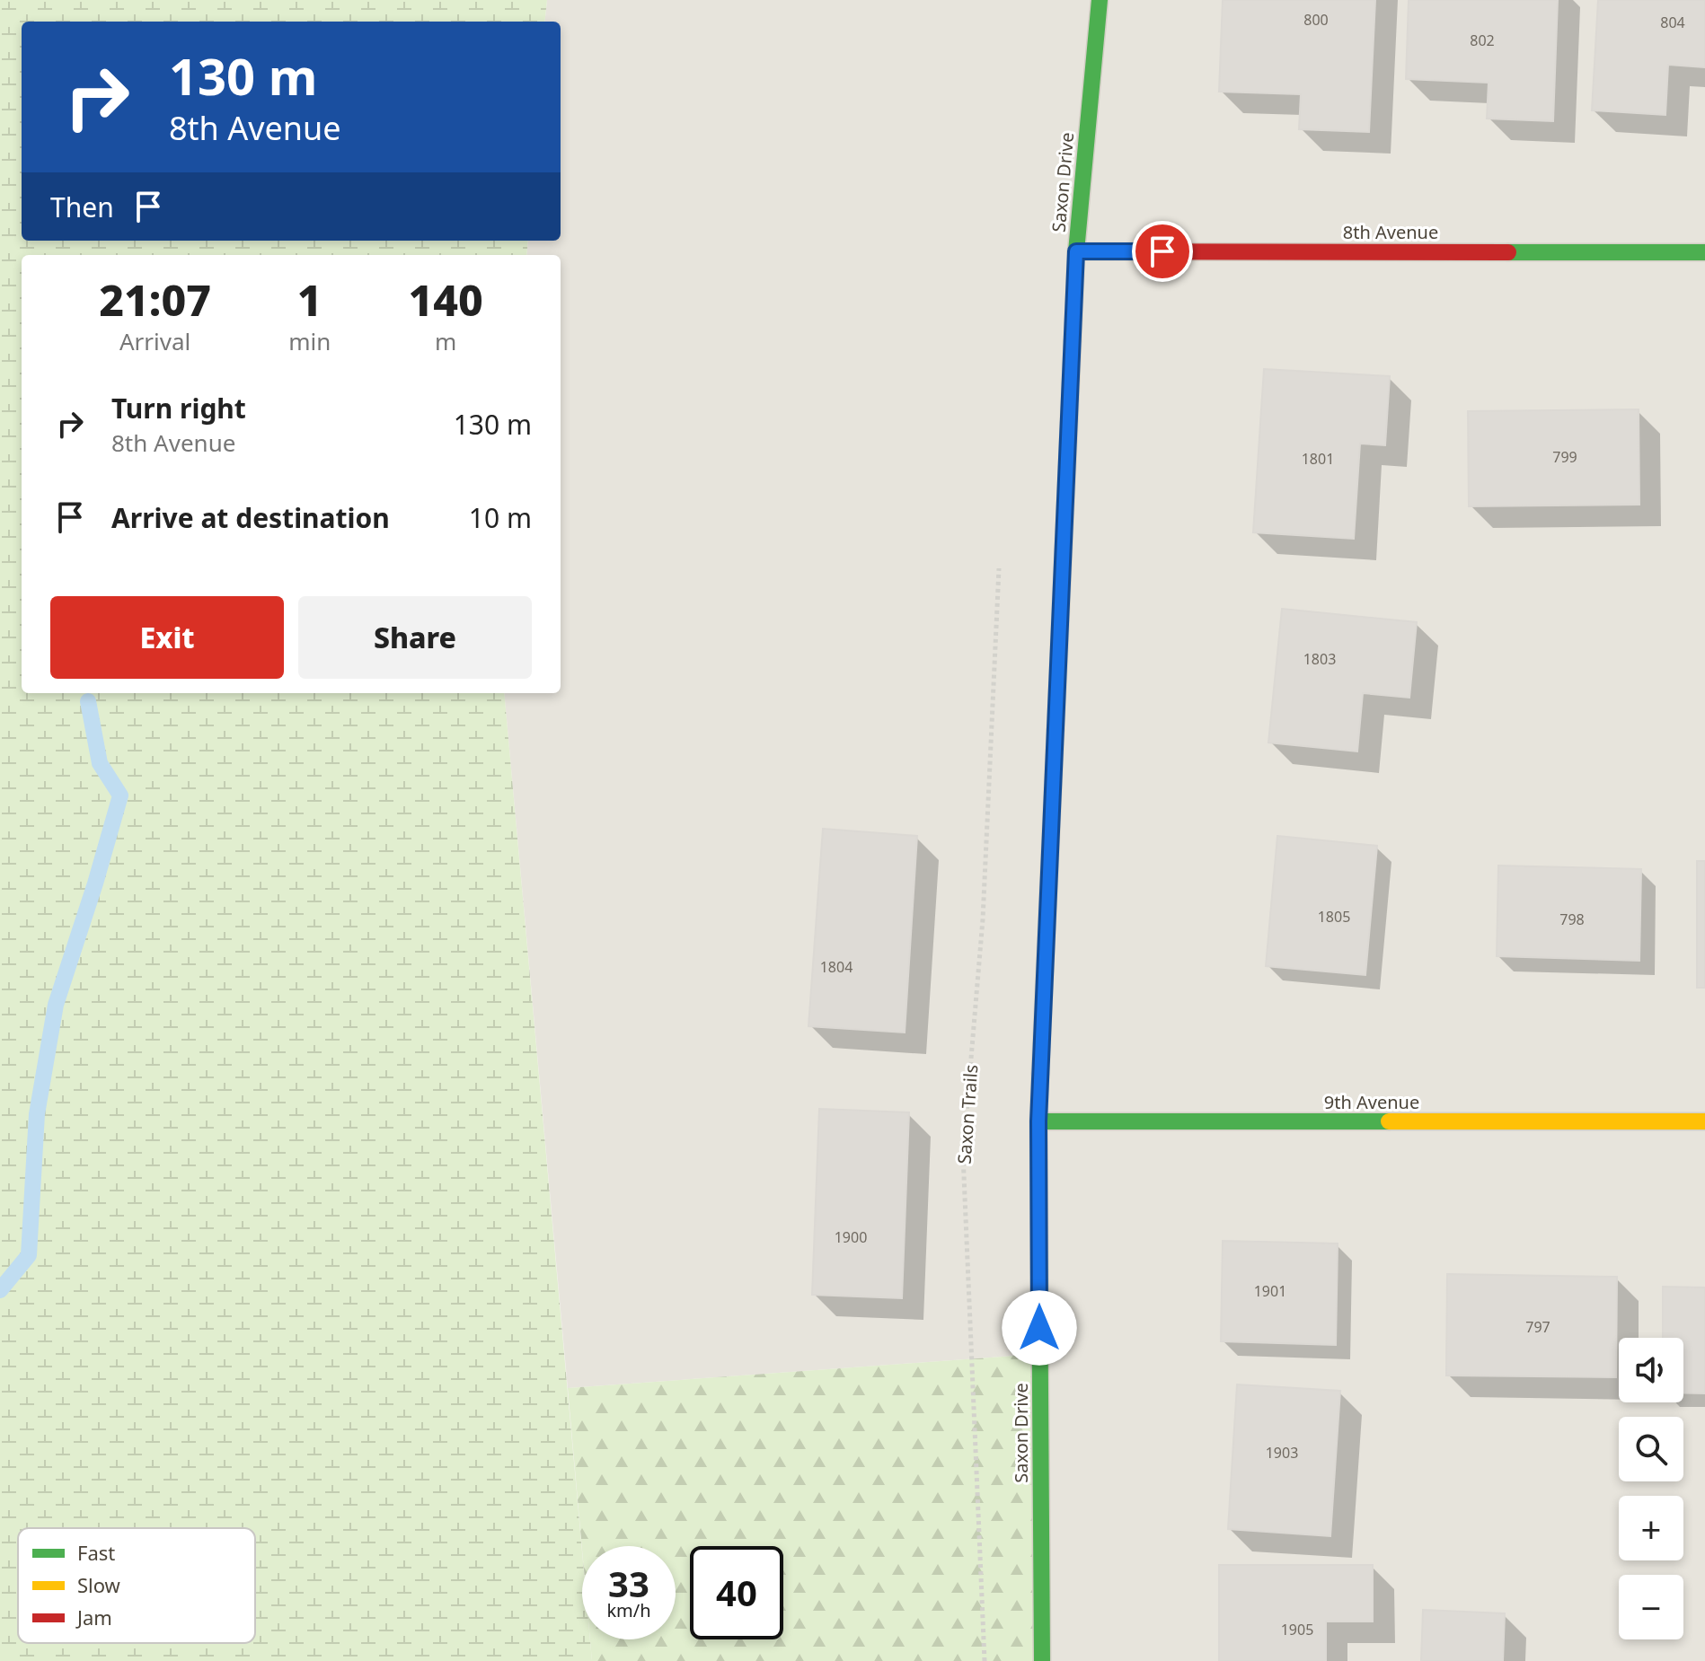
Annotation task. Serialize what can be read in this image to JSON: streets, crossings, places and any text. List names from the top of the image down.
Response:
{
  "streets": {
    "street": ["Saxon Drive", "8th Avenue", "9th Avenue"],
    "path": ["Saxon Trails"]
  },
  "crossings": [
    ["Saxon Drive", "8th Avenue"],
    ["Saxon Drive", "9th Avenue"]
  ],
  "house_numbers": [
    "800",
    "804",
    "802",
    "799",
    "1801",
    "1803",
    "1805",
    "798",
    "1804",
    "1900",
    "1901",
    "797",
    "1903",
    "1905"
  ],
  "legend": ["Fast", "Slow", "Jam"],
  "page": {
    "turn": ["130 m", "8th Avenue"],
    "then": "Then",
    "eta": [
      "21:07",
      "Arrival",
      "1",
      "min",
      "140",
      "m"
    ],
    "list": [
      {
        "name": "Turn right",
        "note": "8th Avenue",
        "value": "130 m"
      },
      {
        "name": "Arrive at destination",
        "value": "10 m"
      }
    ],
    "buttons": ["Exit", "Share"],
    "map_buttons": ["+", "−"],
    "speed": "33 km/h",
    "limit": "40"
  }
}
